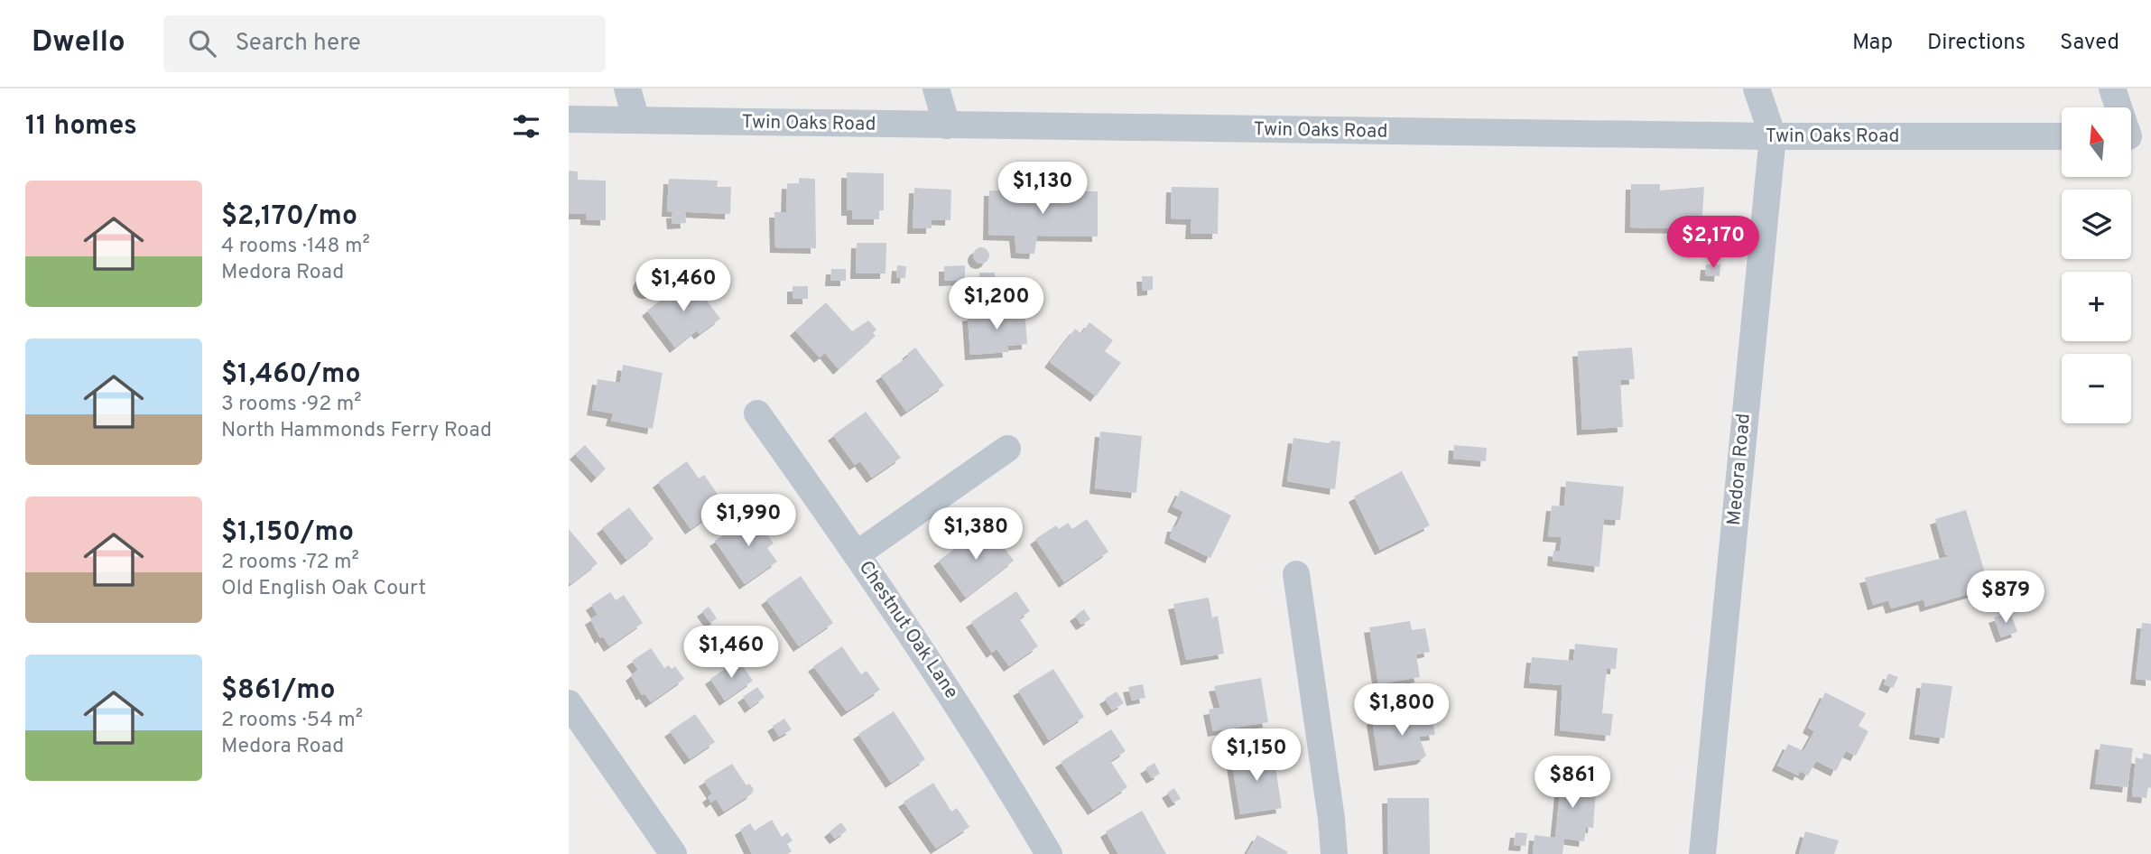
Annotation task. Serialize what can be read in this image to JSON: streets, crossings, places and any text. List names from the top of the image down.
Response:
{
  "streets": {
    "street": ["Twin Oaks Road", "Medora Road", "Chestnut Oak Lane"]
  },
  "crossings": [
    ["Twin Oaks Road", "Medora Road"]
  ],
  "north": "top",
  "page": {
    "header": "Dwello",
    "search": "Search here",
    "nav": ["Map", "Directions", "Saved"],
    "heading": "11 homes",
    "map_buttons": ["+", "−"],
    "price": [
      "$1,130",
      "$2,170",
      "$1,460",
      "$1,200",
      "$1,990",
      "$1,380",
      "$879",
      "$1,460",
      "$1,800",
      "$1,150",
      "$861"
    ],
    "list": [
      {
        "name": "$2,170/mo",
        "note": "4 rooms · 148 m² · Medora Road"
      },
      {
        "name": "$1,460/mo",
        "note": "3 rooms · 92 m² · North Hammonds Ferry Road"
      },
      {
        "name": "$1,150/mo",
        "note": "2 rooms · 72 m² · Old English Oak Court"
      },
      {
        "name": "$861/mo",
        "note": "2 rooms · 54 m² · Medora Road"
      }
    ]
  }
}
